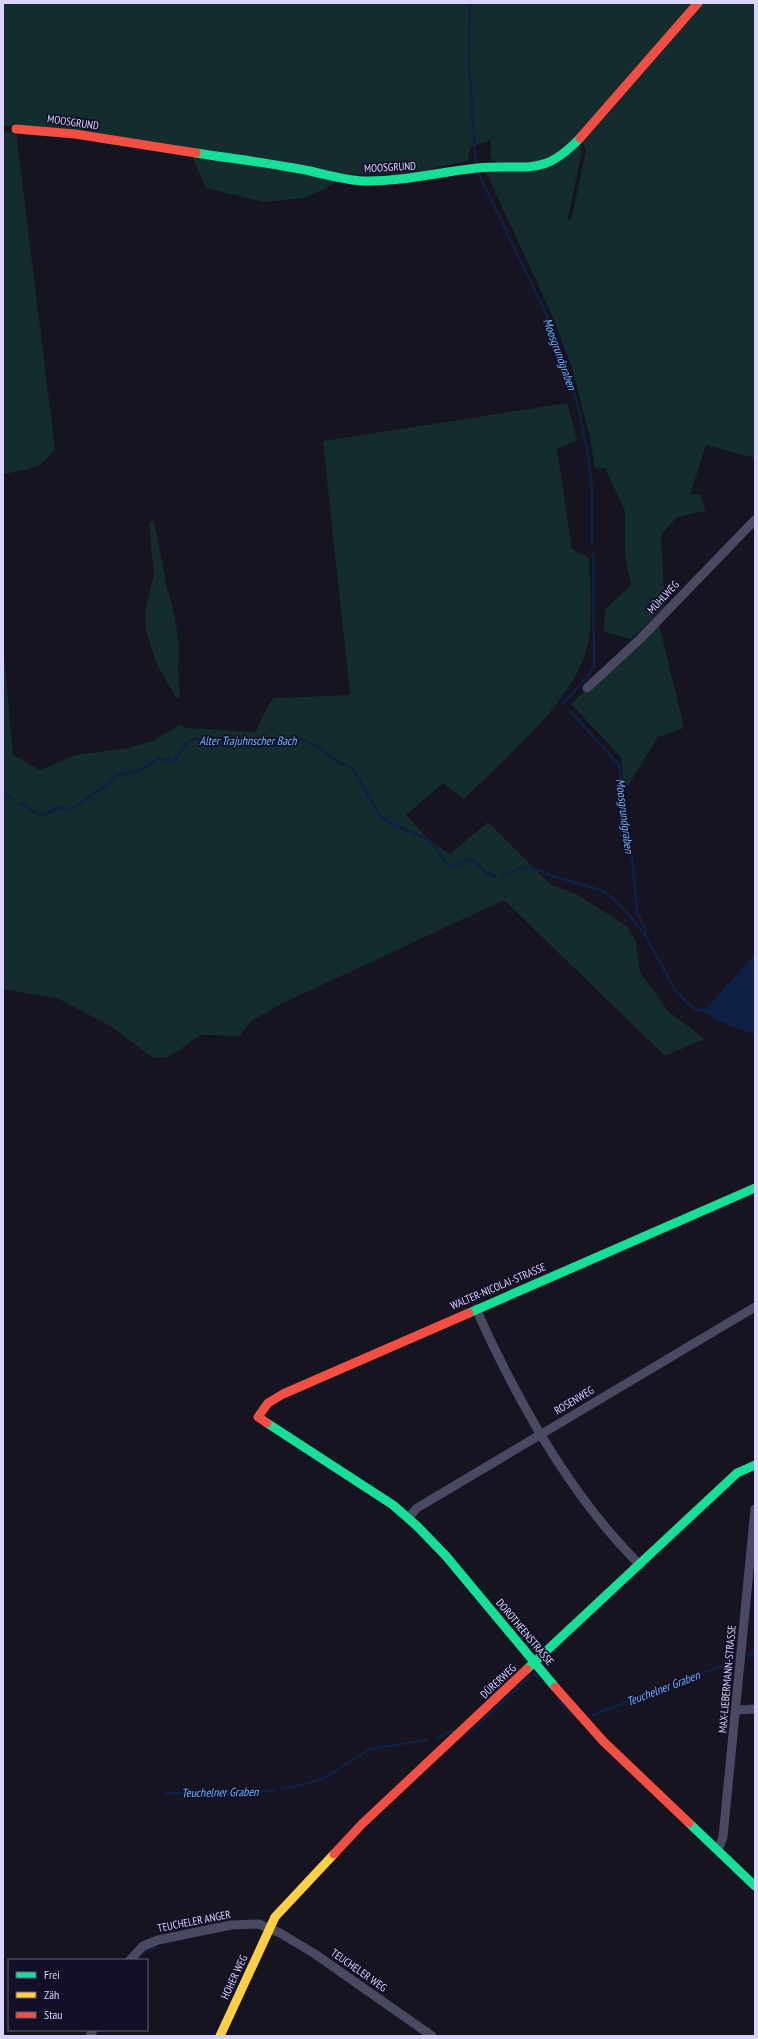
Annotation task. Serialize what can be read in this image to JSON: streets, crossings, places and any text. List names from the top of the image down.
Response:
{
  "streets": {
    "street": [
      "MOOSGRUND",
      "MÜHLWEG",
      "WALTER-NICOLAI-STRASSE",
      "ROSENWEG",
      "DOROTHEENSTRASSE",
      "MAX-LIEBERMANN-STRASSE",
      "DÜRERWEG",
      "TEUCHELER ANGER",
      "TEUCHELER WEG",
      "HOHER WEG"
    ]
  },
  "crossings": [
    ["WALTER-NICOLAI-STRASSE", "DOROTHEENSTRASSE"],
    ["ROSENWEG", "DOROTHEENSTRASSE"],
    ["DOROTHEENSTRASSE", "MAX-LIEBERMANN-STRASSE"],
    ["DOROTHEENSTRASSE", "DÜRERWEG"],
    ["DÜRERWEG", "TEUCHELER ANGER"],
    ["DÜRERWEG", "TEUCHELER WEG"],
    ["DÜRERWEG", "HOHER WEG"],
    ["TEUCHELER ANGER", "TEUCHELER WEG"],
    ["TEUCHELER ANGER", "HOHER WEG"],
    ["TEUCHELER WEG", "HOHER WEG"]
  ],
  "water": ["Moosgrundgraben", "Alter Trajuhnscher Bach", "Teuchelner Graben"],
  "legend": ["Frei", "Zäh", "Stau"]
}
